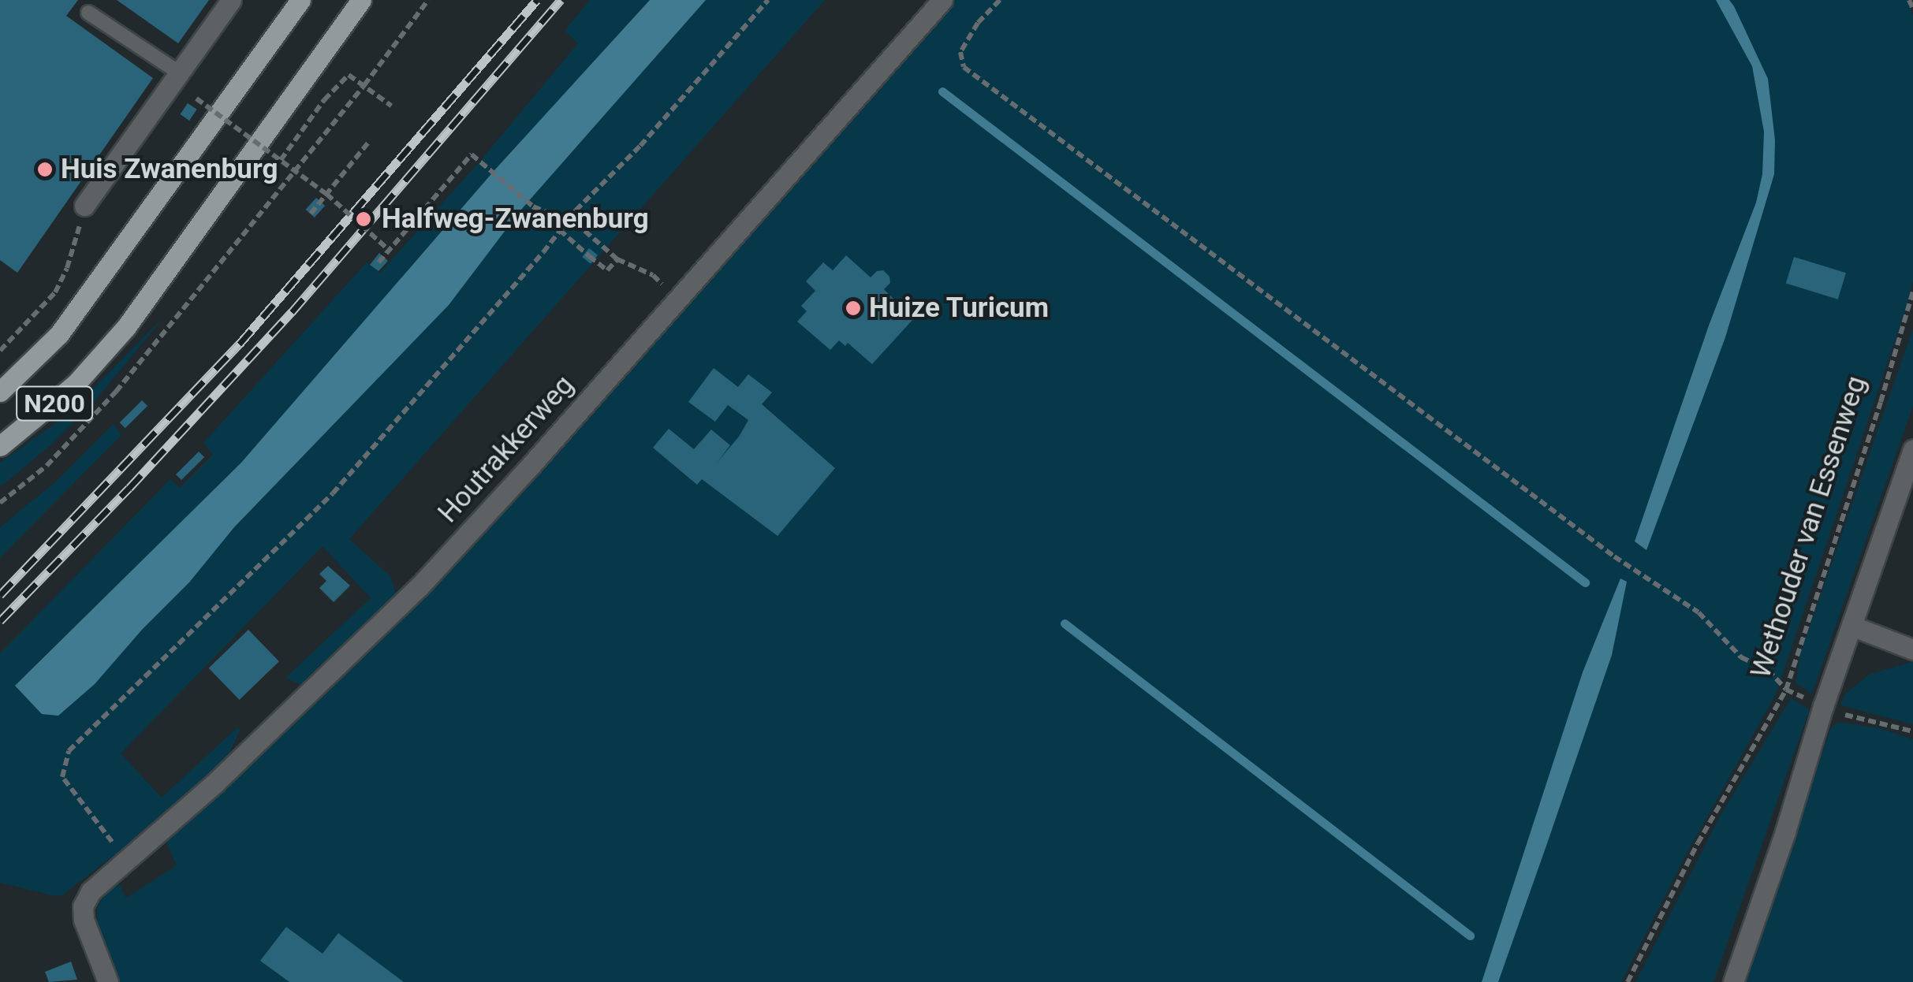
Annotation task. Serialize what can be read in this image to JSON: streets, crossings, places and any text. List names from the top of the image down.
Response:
{
  "streets": {
    "main road": ["N200"],
    "street": ["Houtrakkerweg"],
    "path": ["Wethouder van Essenweg"]
  },
  "places": ["Huis Zwanenburg", "Halfweg-Zwanenburg", "Huize Turicum"]
}
